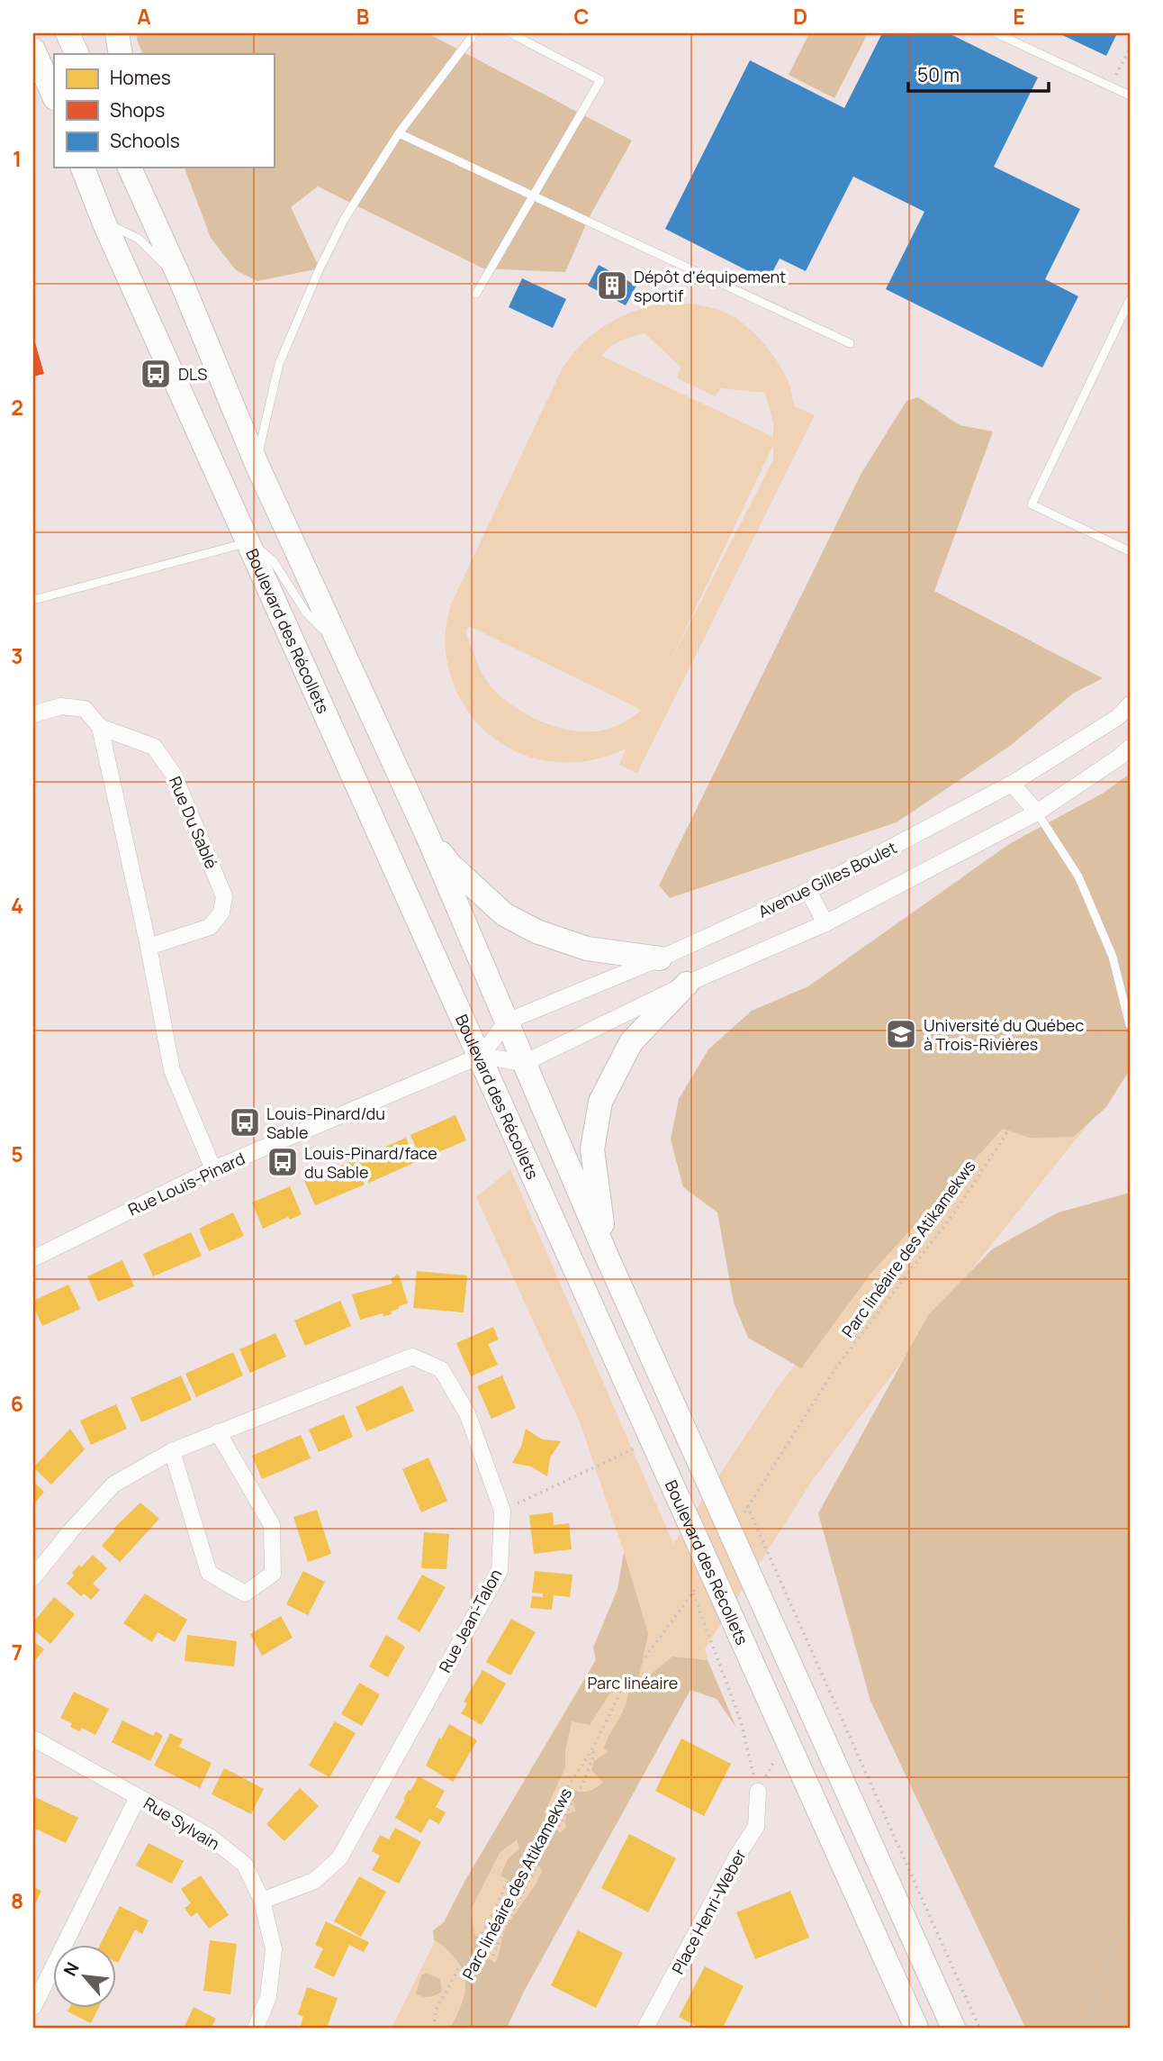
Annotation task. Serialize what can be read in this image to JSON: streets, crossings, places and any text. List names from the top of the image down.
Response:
{
  "streets": {
    "main road": ["Boulevard des Récollets"],
    "street": [
      "Rue Du Sablé",
      "Avenue Gilles Boulet",
      "Rue Louis-Pinard",
      "Rue Jean-Talon",
      "Rue Sylvain",
      "Place Henri-Weber"
    ],
    "path": ["Parc linéaire des Atikamekws"]
  },
  "crossings": [
    ["Boulevard des Récollets", "Rue Louis-Pinard"],
    ["Avenue Gilles Boulet", "Rue Louis-Pinard"],
    ["Rue Jean-Talon", "Rue Sylvain"]
  ],
  "parks": ["Parc linéaire"],
  "places": {
    "building": ["Dépôt d'équipement sportif"],
    "bus stop": ["DLS", "Louis-Pinard/du Sable", "Louis-Pinard/face du Sable"],
    "school or university": ["Université du Québec à Trois-Rivières"]
  },
  "legend": ["Homes", "Shops", "Schools"],
  "scale_bar": "50 m",
  "north": "top left",
  "grid": {
    "columns": [
      "A",
      "B",
      "C",
      "D",
      "E"
    ],
    "rows": [
      "1",
      "2",
      "3",
      "4",
      "5",
      "6",
      "7",
      "8"
    ]
  }
}
